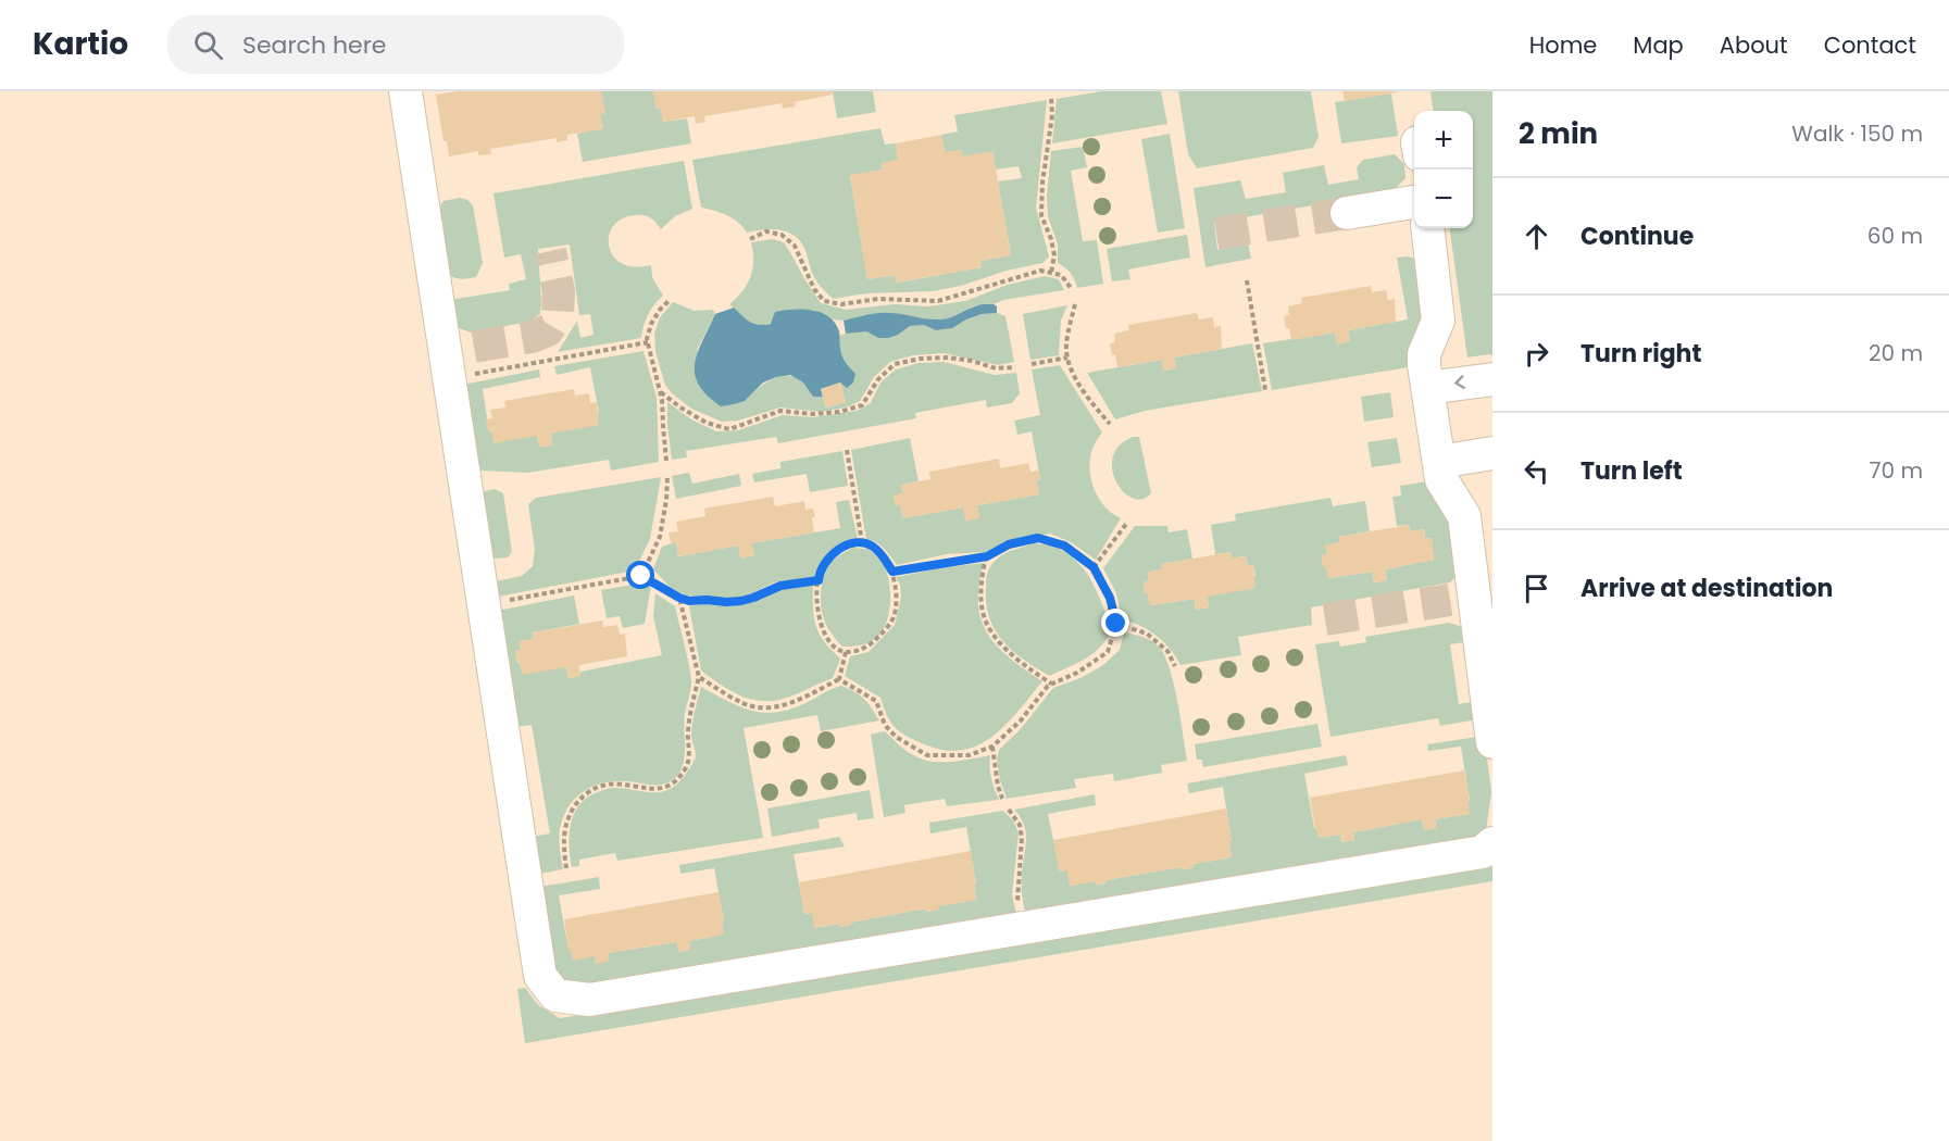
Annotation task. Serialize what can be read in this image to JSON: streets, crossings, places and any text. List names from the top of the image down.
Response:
{
  "page": {
    "header": "Kartio",
    "search": "Search here",
    "nav": [
      "Home",
      "Map",
      "About",
      "Contact"
    ],
    "heading": ["2 min", "Walk · 150 m"],
    "map_buttons": ["+", "−"],
    "list": [
      ["Continue", "60 m"],
      ["Turn right", "20 m"],
      ["Turn left", "70 m"],
      "Arrive at destination"
    ]
  }
}
